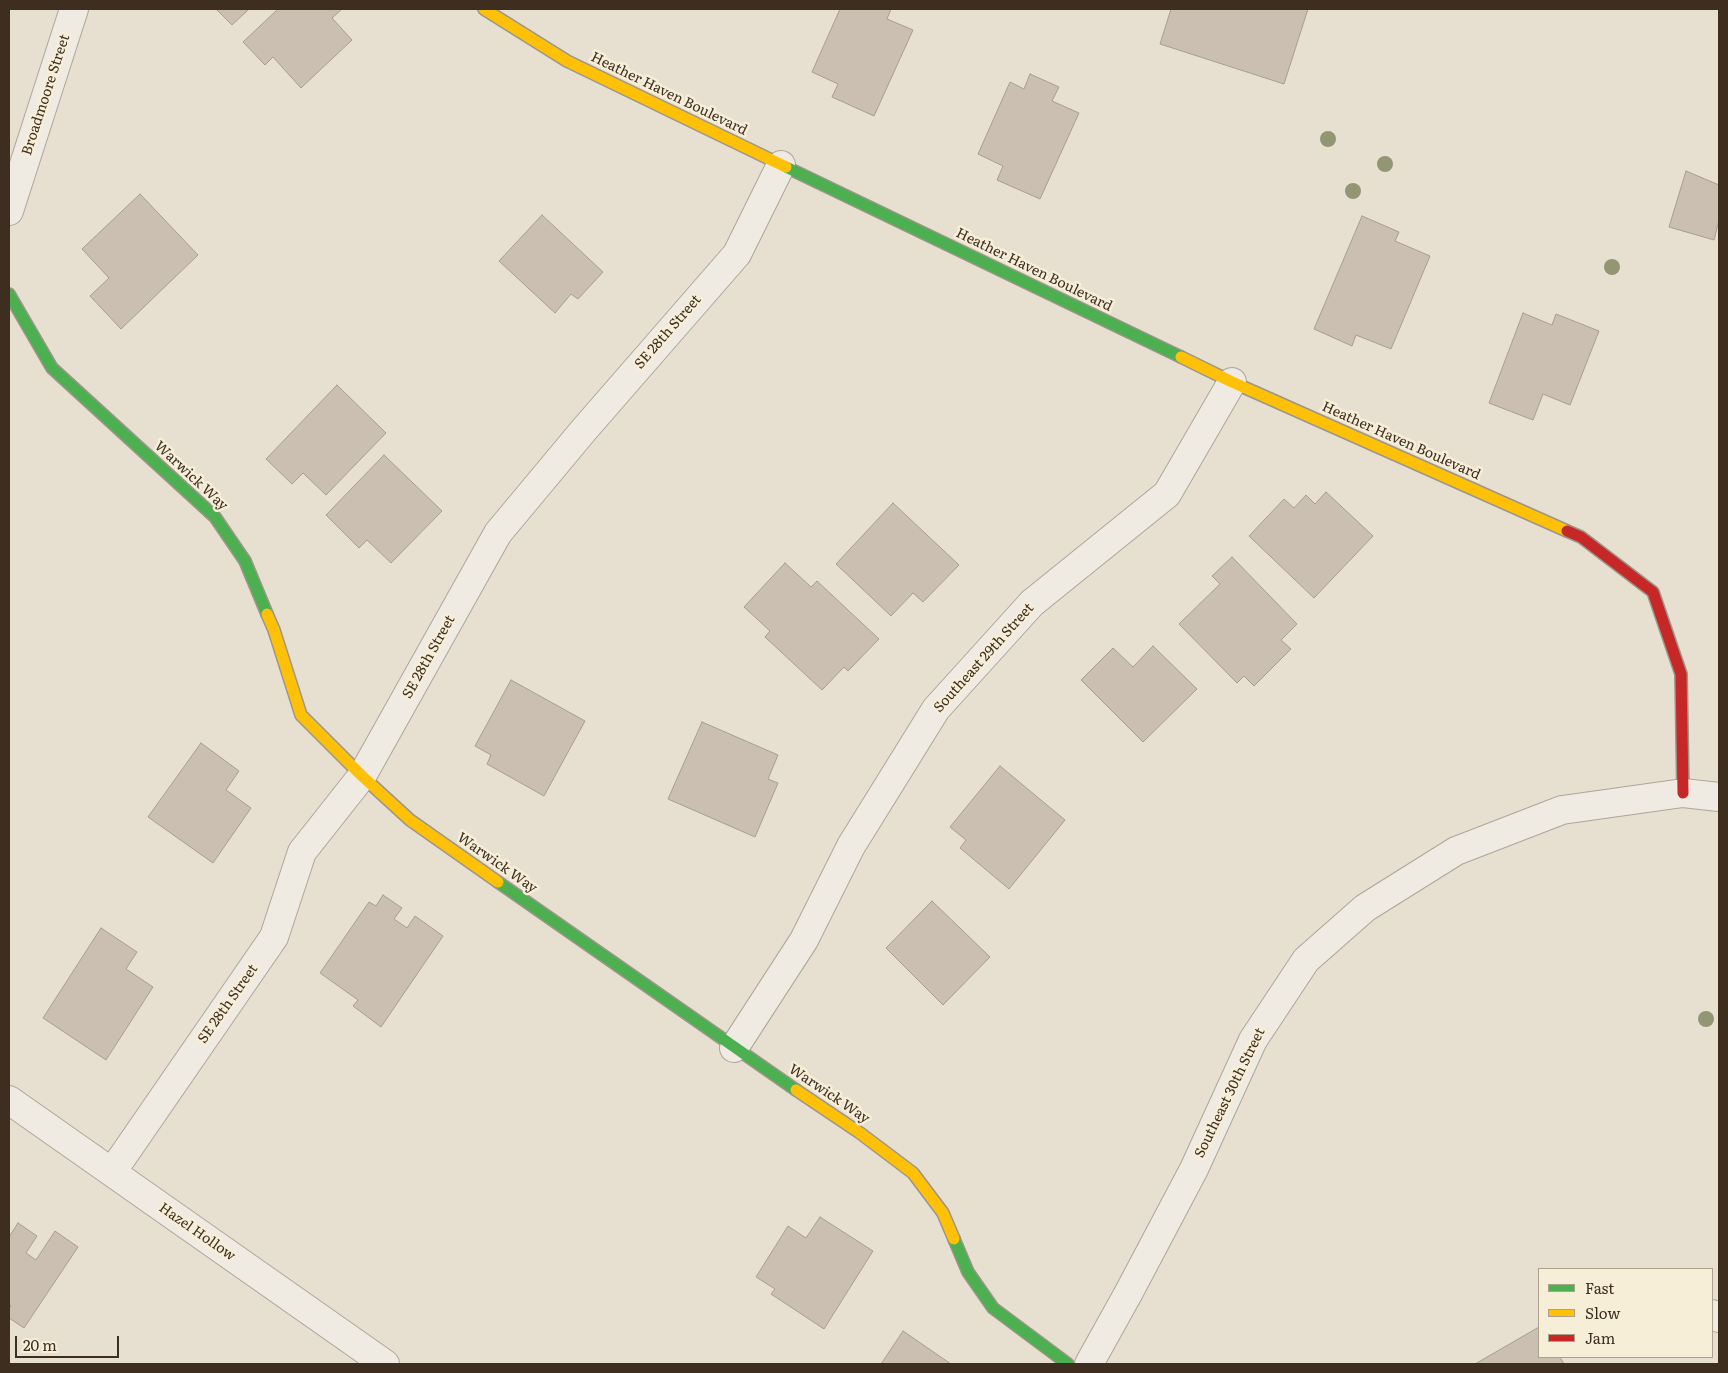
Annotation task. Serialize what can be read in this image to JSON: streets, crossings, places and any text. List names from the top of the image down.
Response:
{
  "streets": {
    "street": [
      "Heather Haven Boulevard",
      "Broadmoore Street",
      "SE 28th Street",
      "Warwick Way",
      "Southeast 29th Street",
      "Southeast 30th Street",
      "Hazel Hollow"
    ]
  },
  "crossings": [
    ["Heather Haven Boulevard", "SE 28th Street"],
    ["Heather Haven Boulevard", "Southeast 29th Street"],
    ["Heather Haven Boulevard", "Southeast 30th Street"],
    ["SE 28th Street", "Warwick Way"],
    ["SE 28th Street", "Hazel Hollow"],
    ["Warwick Way", "Southeast 29th Street"]
  ],
  "legend": ["Fast", "Slow", "Jam"],
  "scale_bar": "20 m"
}
